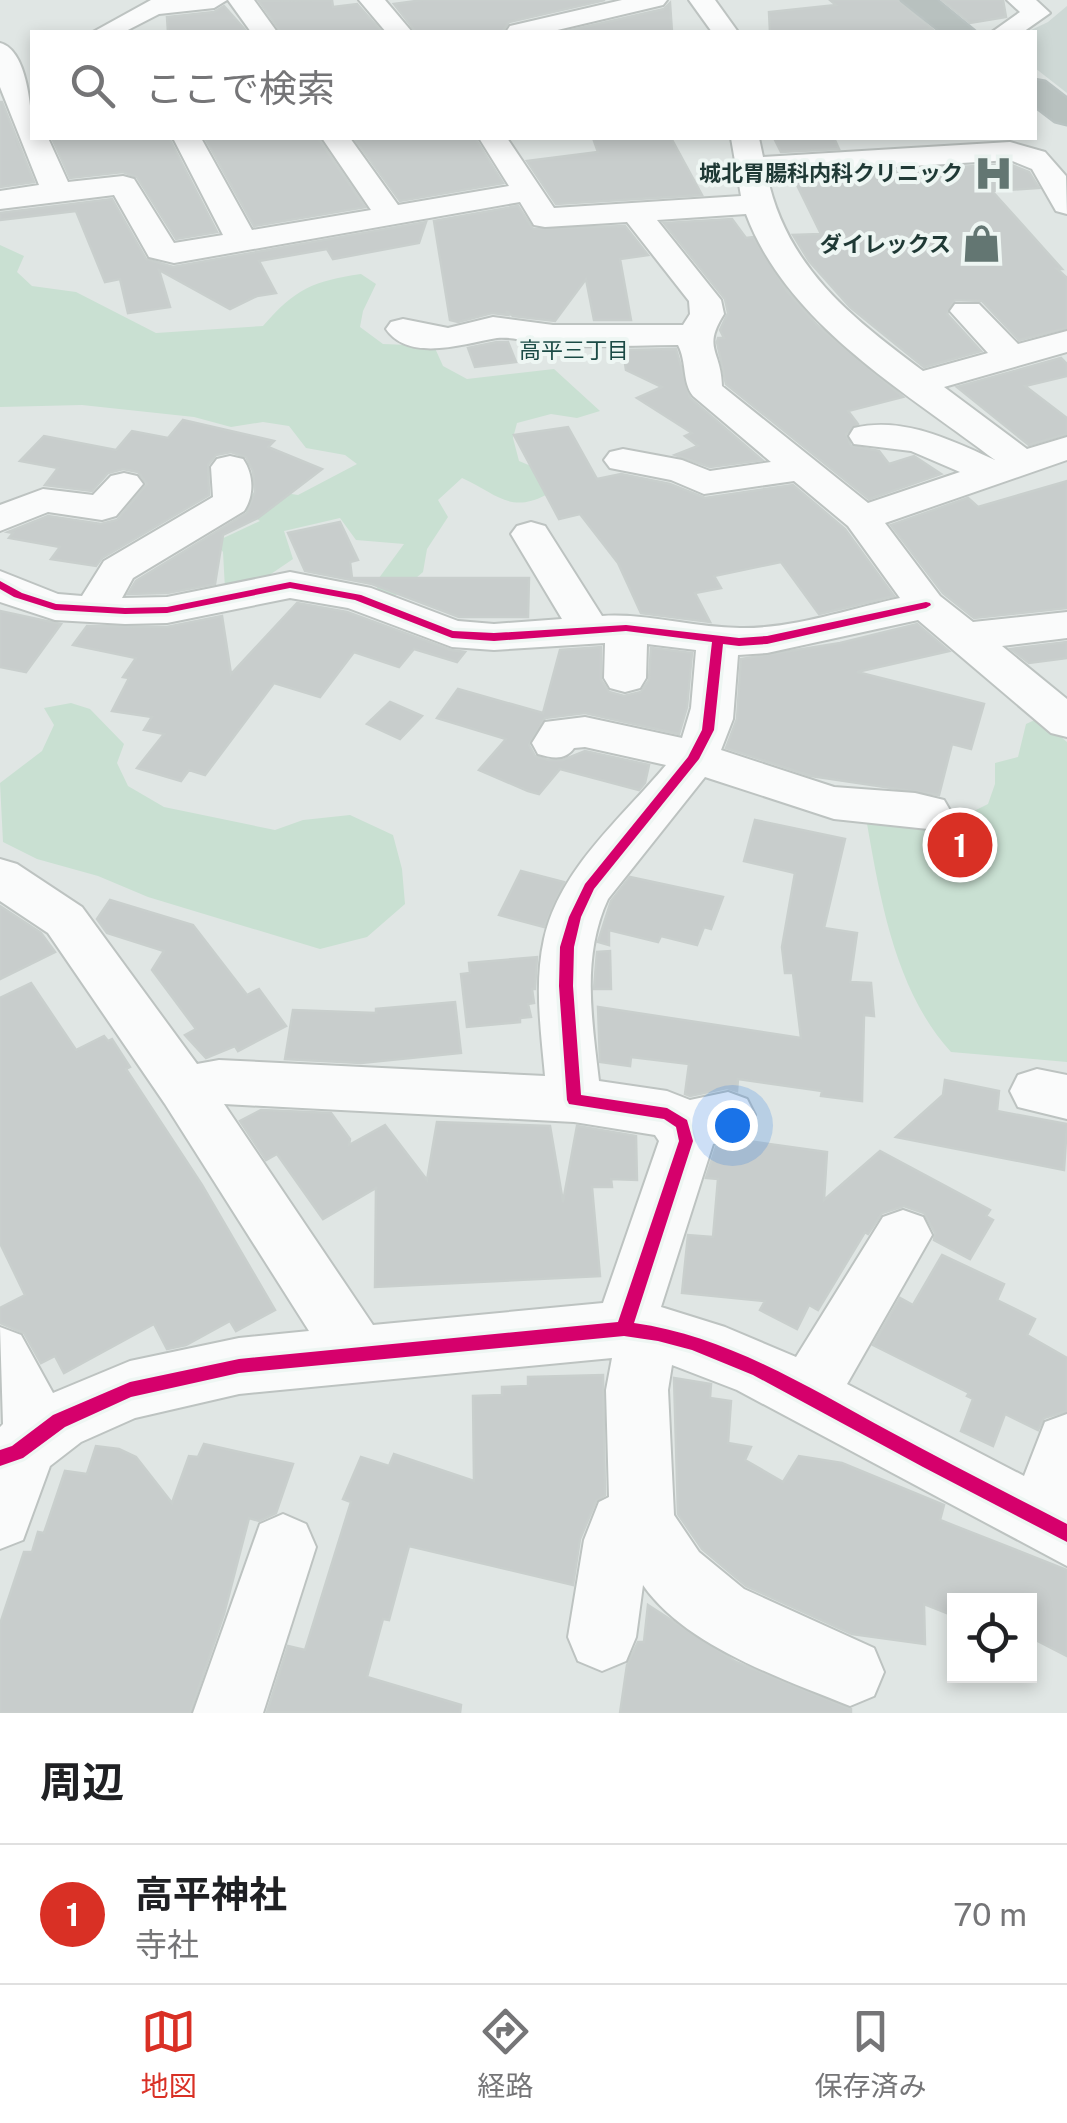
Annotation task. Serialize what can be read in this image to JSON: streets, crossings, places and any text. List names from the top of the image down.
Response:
{
  "districts": ["高平三丁目"],
  "places": {
    "hospital": ["城北胃腸科内科クリニック"],
    "shop": ["ダイレックス"]
  },
  "page": {
    "search": "ここで検索",
    "pins": "1",
    "heading": "周辺",
    "list": [
      {
        "mark": "1",
        "name": "高平神社",
        "note": "寺社",
        "value": "70 m"
      }
    ],
    "nav": ["地図", "経路", "保存済み"]
  }
}
